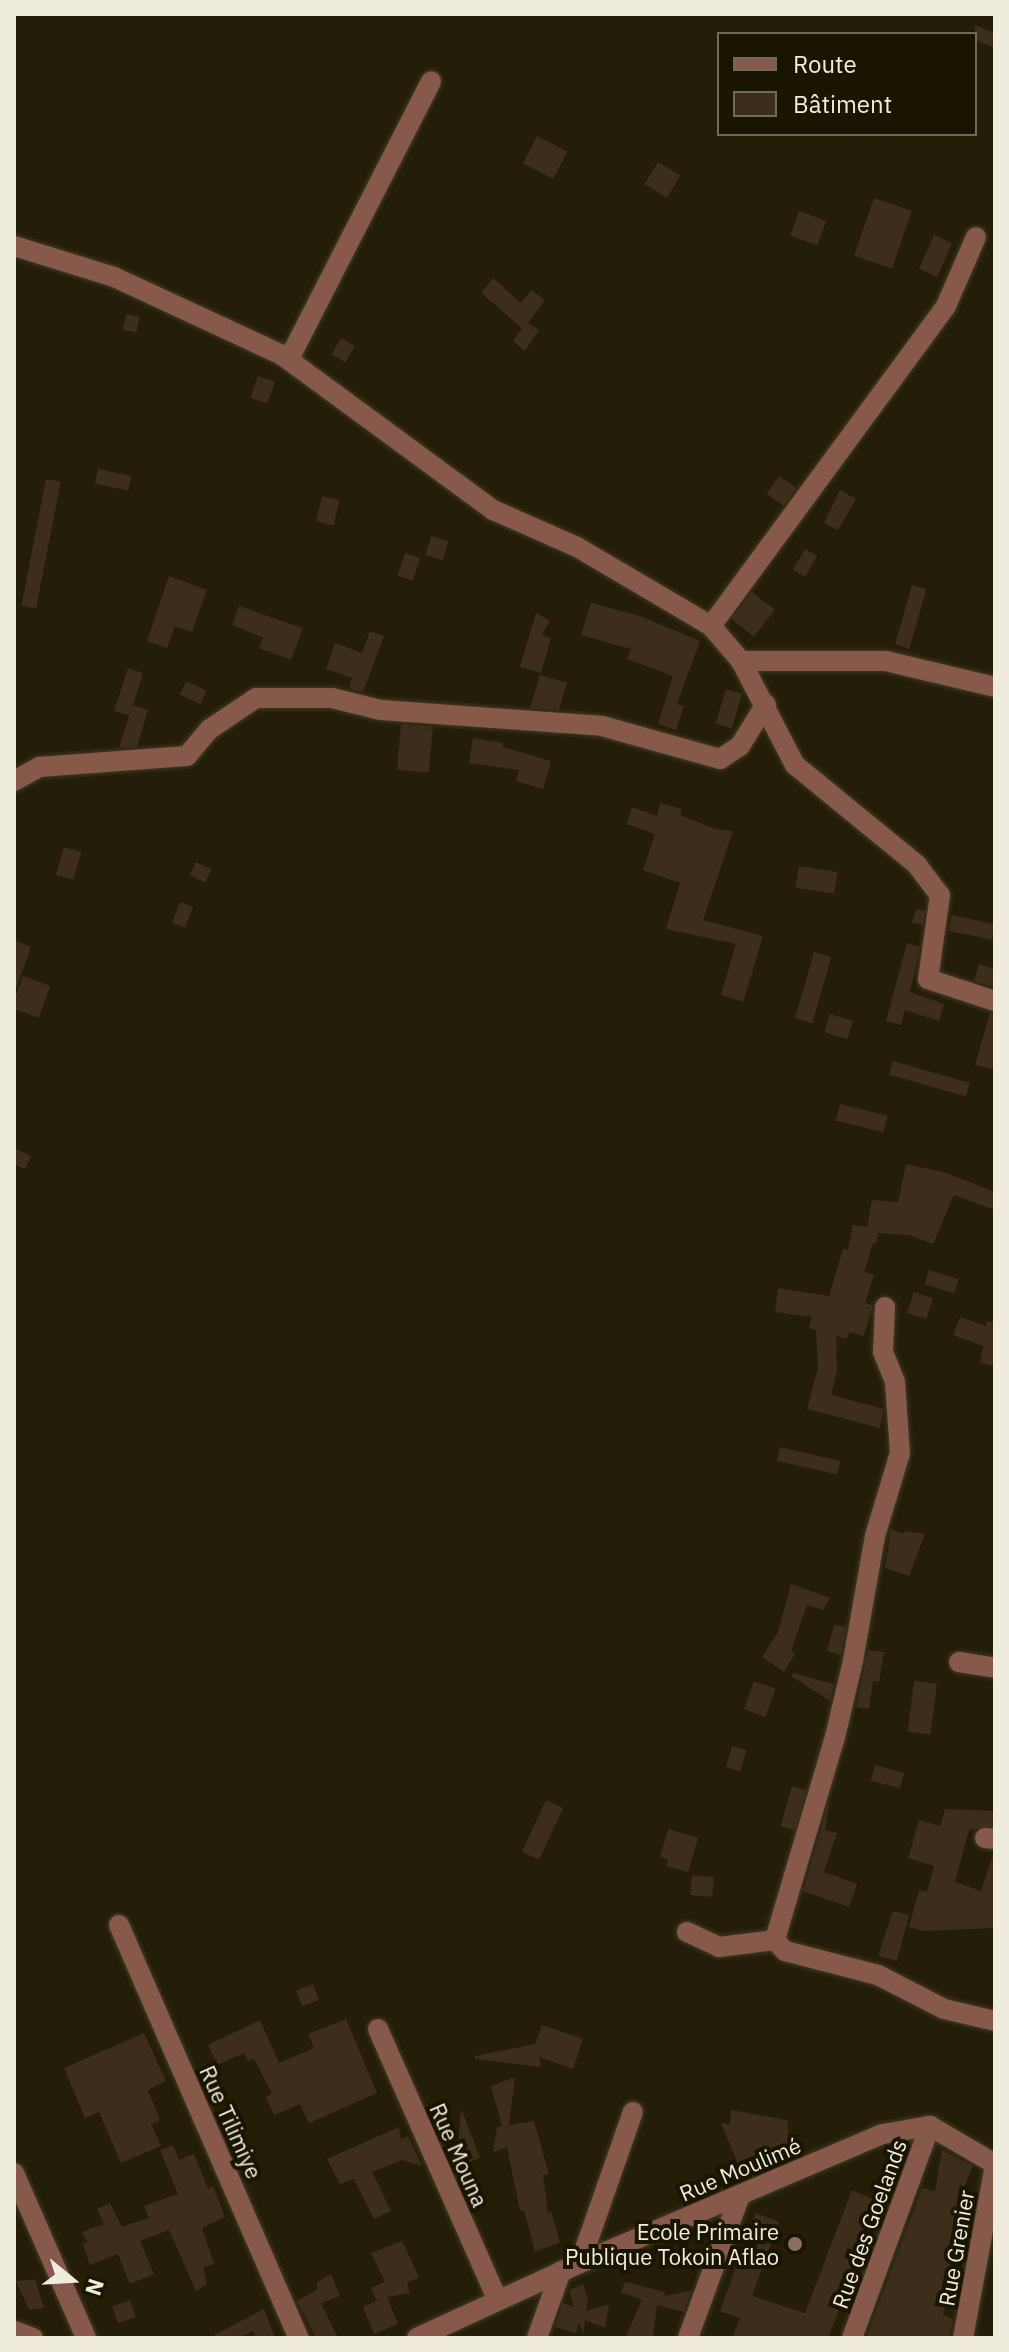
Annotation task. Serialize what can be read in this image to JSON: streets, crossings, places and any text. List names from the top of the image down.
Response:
{
  "streets": {
    "street": [
      "Rue Tilimiye",
      "Rue Mouna",
      "Rue Moulimé",
      "Rue des Goelands",
      "Rue Grenier"
    ]
  },
  "crossings": [
    ["Rue Mouna", "Rue Moulimé"],
    ["Rue Moulimé", "Rue des Goelands"]
  ],
  "places": ["Ecole Primaire Publique Tokoin Aflao"],
  "legend": ["Route", "Bâtiment"],
  "north": "right"
}
